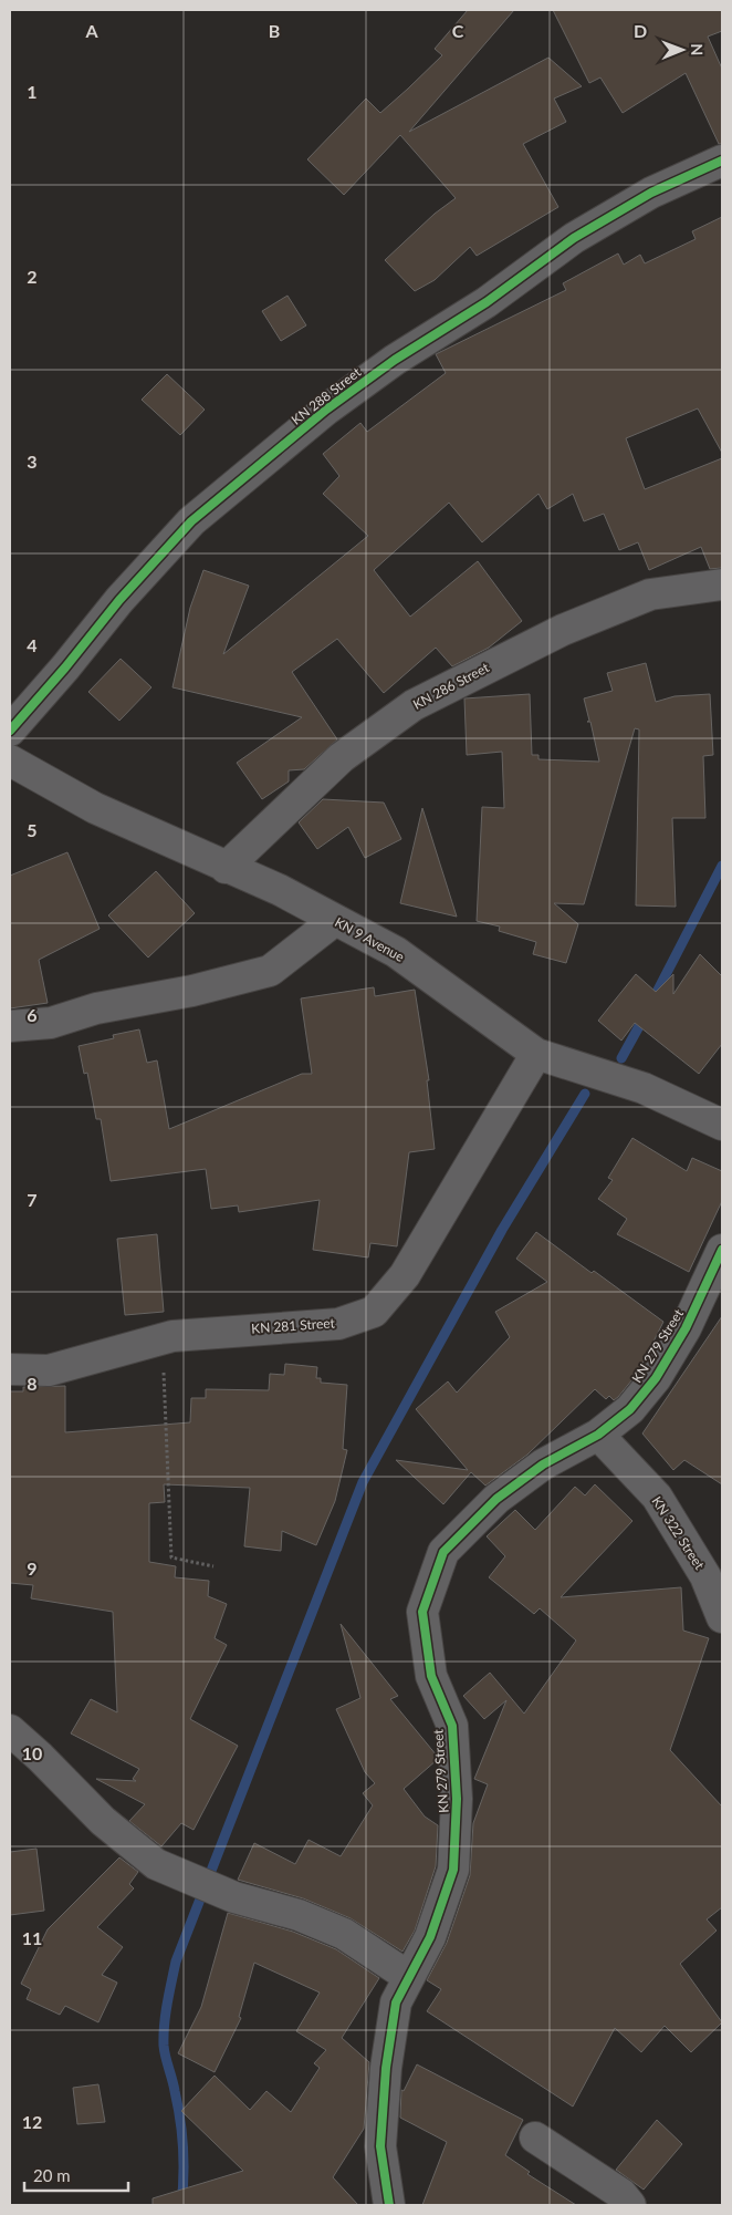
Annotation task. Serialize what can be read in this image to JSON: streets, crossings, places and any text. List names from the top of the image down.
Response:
{
  "streets": {
    "street": [
      "KN 288 Street",
      "KN 286 Street",
      "KN 9 Avenue",
      "KN 281 Street",
      "KN 279 Street",
      "KN 322 Street"
    ]
  },
  "crossings": [
    ["KN 286 Street", "KN 9 Avenue"],
    ["KN 9 Avenue", "KN 281 Street"],
    ["KN 279 Street", "KN 322 Street"]
  ],
  "scale_bar": "20 m",
  "north": "right",
  "grid": {
    "columns": [
      "A",
      "B",
      "C",
      "D"
    ],
    "rows": [
      "1",
      "2",
      "3",
      "4",
      "5",
      "6",
      "7",
      "8",
      "9",
      "10",
      "11",
      "12"
    ]
  }
}
